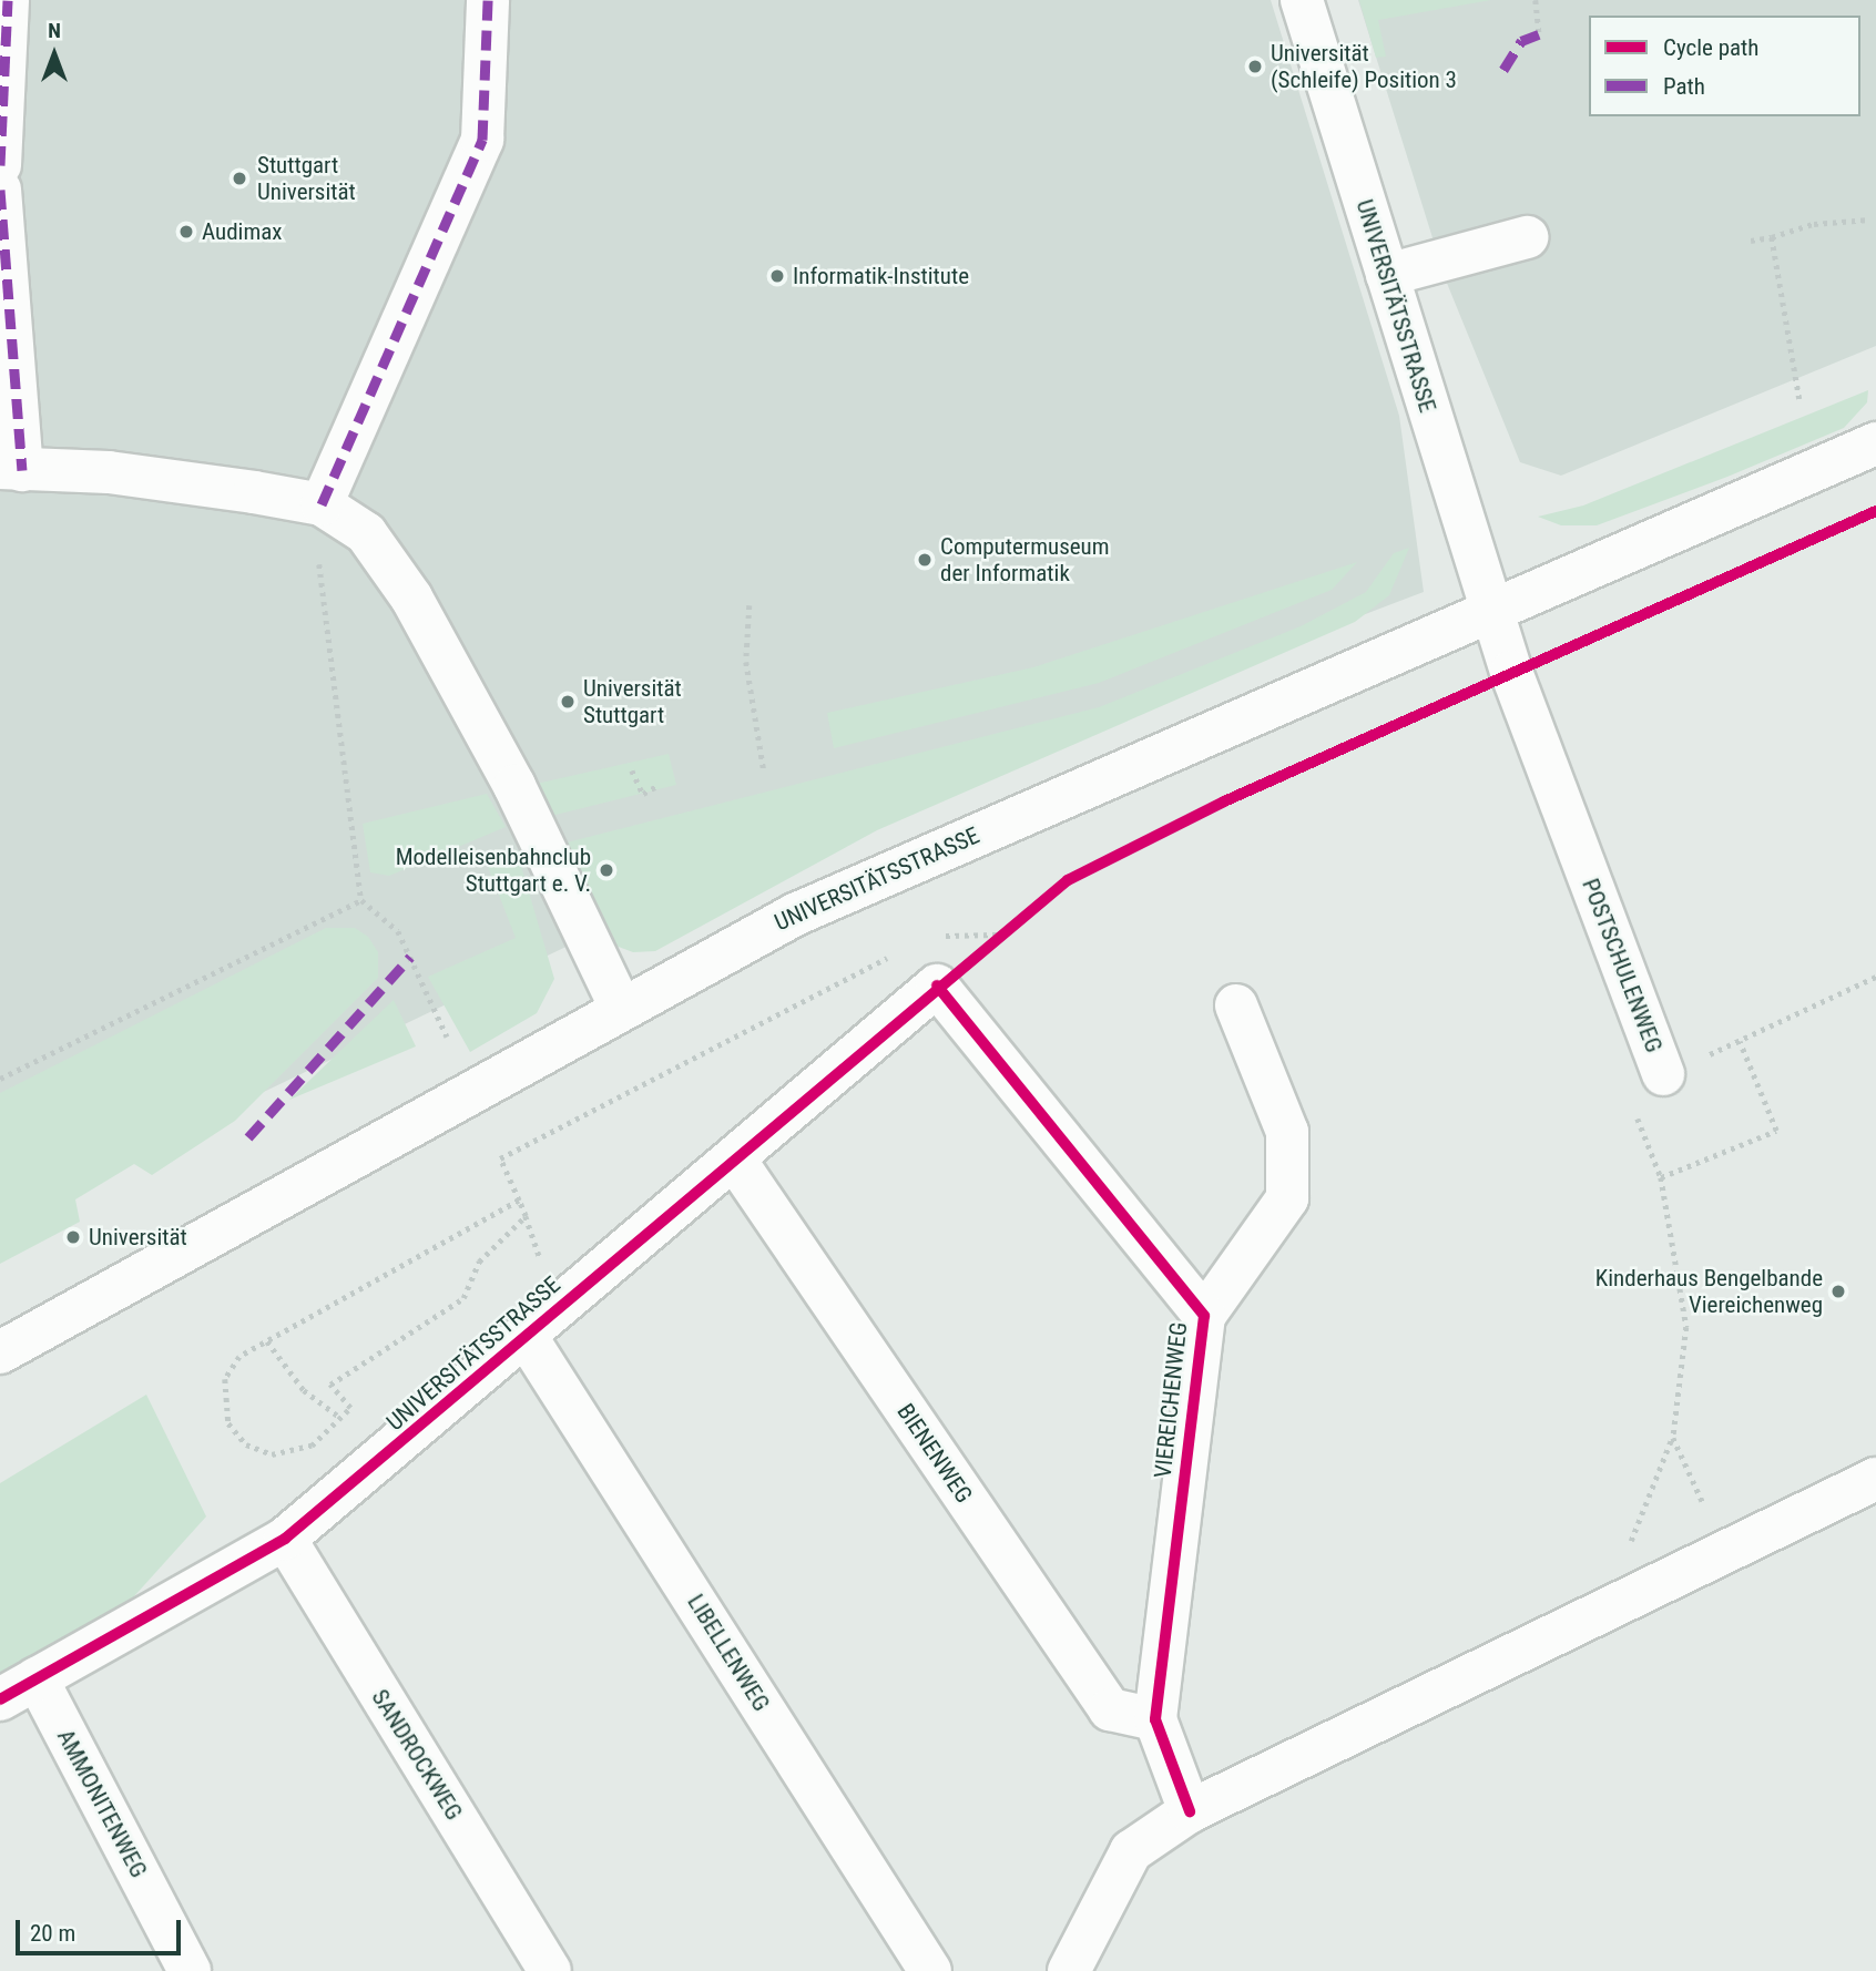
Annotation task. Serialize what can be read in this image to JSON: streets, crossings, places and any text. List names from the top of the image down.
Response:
{
  "streets": {
    "street": [
      "UNIVERSITÄTSSTRASSE",
      "POSTSCHULENWEG",
      "VIEREICHENWEG",
      "BIENENWEG",
      "LIBELLENWEG",
      "SANDROCKWEG",
      "AMMONITENWEG"
    ]
  },
  "crossings": [
    ["UNIVERSITÄTSSTRASSE", "POSTSCHULENWEG"],
    ["UNIVERSITÄTSSTRASSE", "VIEREICHENWEG"],
    ["UNIVERSITÄTSSTRASSE", "BIENENWEG"],
    ["UNIVERSITÄTSSTRASSE", "LIBELLENWEG"],
    ["UNIVERSITÄTSSTRASSE", "SANDROCKWEG"],
    ["UNIVERSITÄTSSTRASSE", "AMMONITENWEG"],
    ["VIEREICHENWEG", "BIENENWEG"]
  ],
  "places": [
    "Universität (Schleife) Position 3",
    "Stuttgart Universität",
    "Audimax",
    "Informatik-Institute",
    "Computermuseum der Informatik",
    "Universität Stuttgart",
    "Modelleisenbahnclub Stuttgart e. V.",
    "Universität",
    "Kinderhaus Bengelbande Viereichenweg"
  ],
  "legend": ["Cycle path", "Path"],
  "scale_bar": "20 m",
  "north": "top"
}
